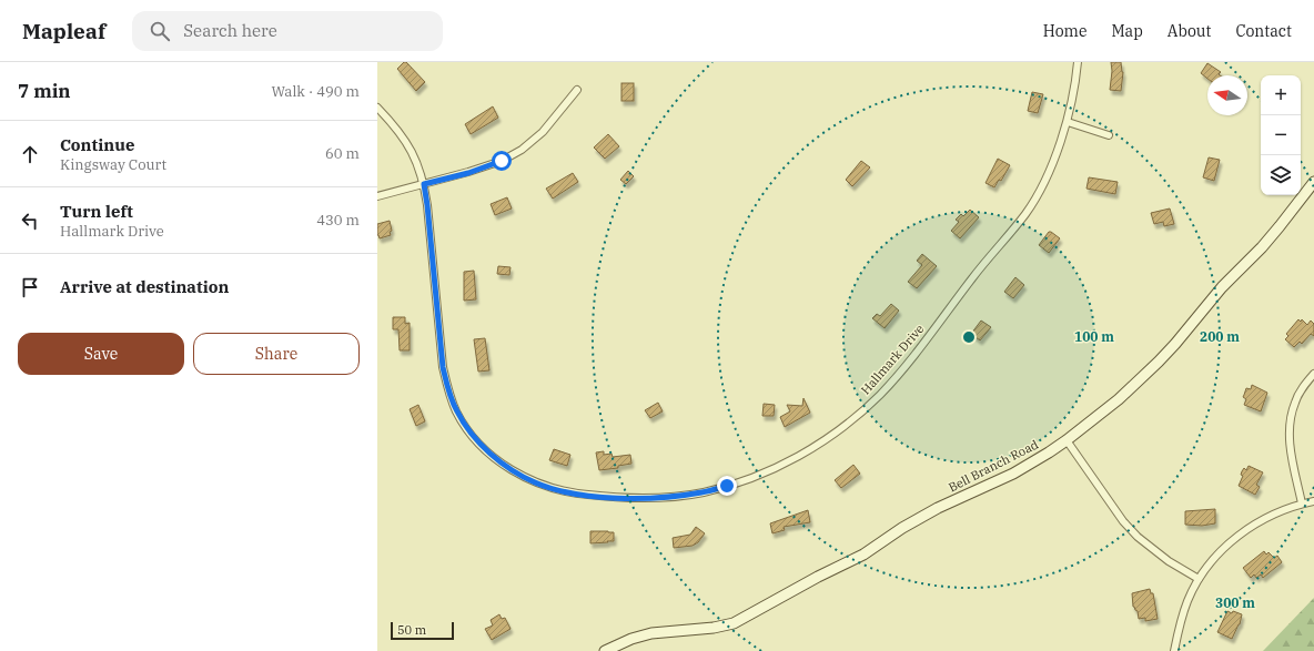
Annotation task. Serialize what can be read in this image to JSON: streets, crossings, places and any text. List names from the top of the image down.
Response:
{
  "streets": {
    "street": ["Hallmark Drive", "Bell Branch Road"]
  },
  "scale_bar": "50 m",
  "north": "left",
  "page": {
    "header": "Mapleaf",
    "search": "Search here",
    "nav": [
      "Home",
      "Map",
      "About",
      "Contact"
    ],
    "heading": ["7 min", "Walk · 490 m"],
    "map_buttons": ["+", "−"],
    "list": [
      ["Continue", "Kingsway Court", "60 m"],
      ["Turn left", "Hallmark Drive", "430 m"],
      "Arrive at destination"
    ],
    "buttons": ["Save", "Share"],
    "scale": "50 m"
  },
  "rings": ["100 m", "200 m", "300 m"]
}
